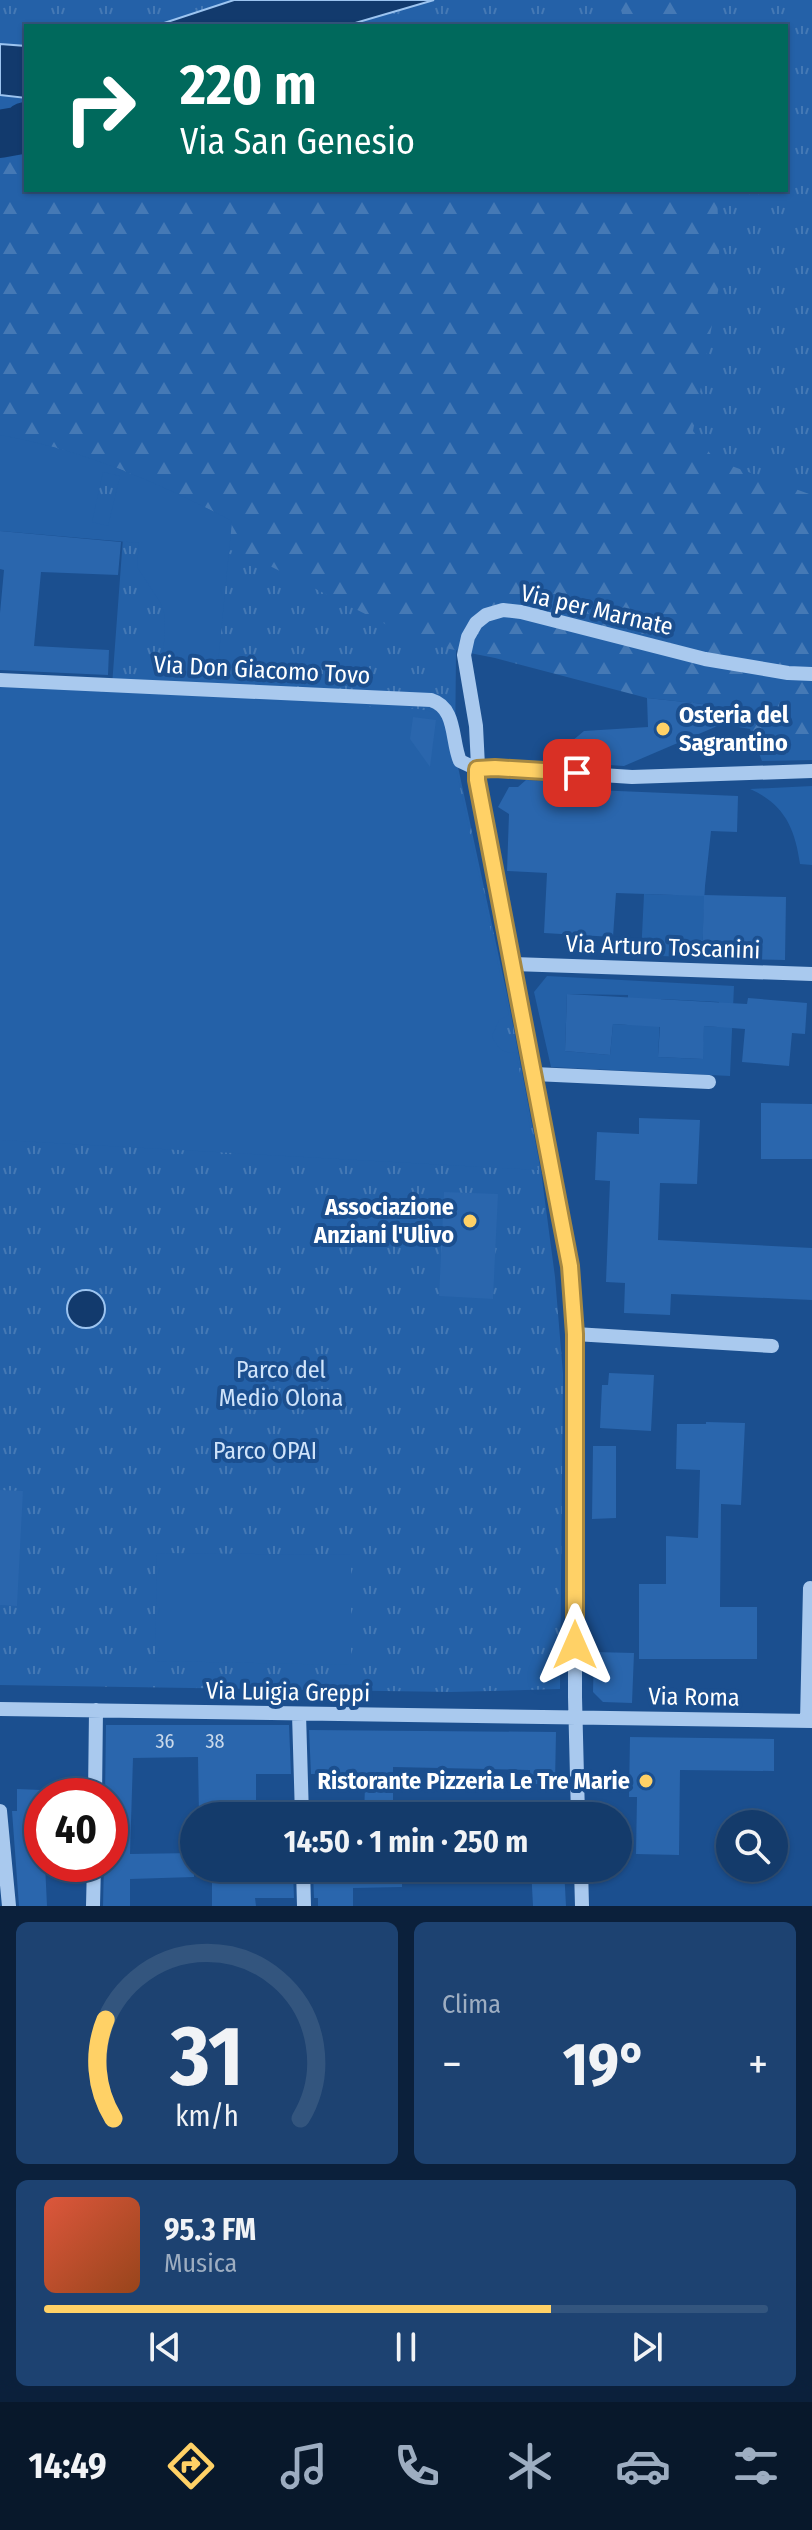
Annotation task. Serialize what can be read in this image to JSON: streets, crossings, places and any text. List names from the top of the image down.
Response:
{
  "streets": {
    "street": [
      "Via per Marnate",
      "Via Don Giacomo Tovo",
      "Via Arturo Toscanini",
      "Via Luigia Greppi",
      "Via Roma"
    ]
  },
  "crossings": [
    ["Via per Marnate", "Via Don Giacomo Tovo"],
    ["Via Luigia Greppi", "Via Roma"]
  ],
  "parks": ["Parco del Medio Olona", "Parco OPAI"],
  "places": ["Osteria del Sagrantino", "Associazione Anziani l'Ulivo", "Ristorante Pizzeria Le Tre Marie"],
  "house_numbers": ["36", "38"],
  "page": {
    "turn": ["220 m", "Via San Genesio"],
    "limit": "40",
    "trip": "14:50 · 1 min · 250 m",
    "tile": "Clima",
    "heat": ["−", "19°", "+"],
    "song": ["95.3 FM", "Musica"],
    "tabs": "14:49",
    "gauge": ["31", "km/h"]
  }
}
